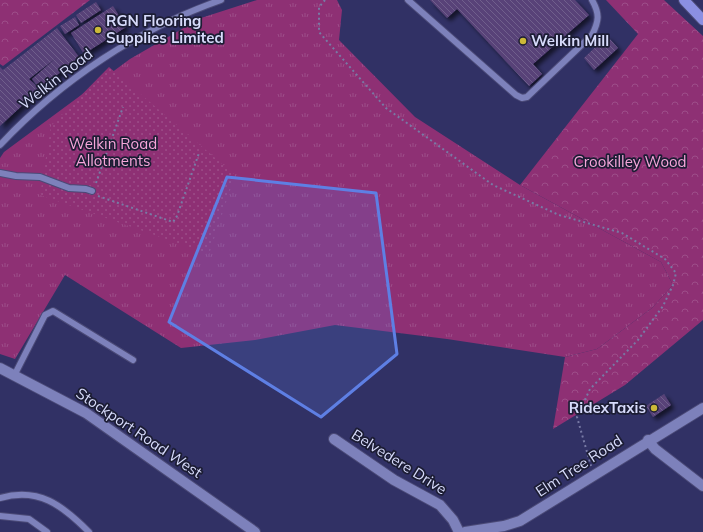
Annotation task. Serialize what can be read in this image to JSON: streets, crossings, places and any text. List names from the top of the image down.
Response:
{
  "streets": {
    "street": ["Stockport Road West", "Belvedere Drive", "Elm Tree Road"],
    "lane": ["Welkin Road"]
  },
  "parks": ["Welkin Road Allotments", "Crookilley Wood"],
  "places": ["RGN Flooring Supplies Limited", "Welkin Mill", "RidexTaxis"]
}
